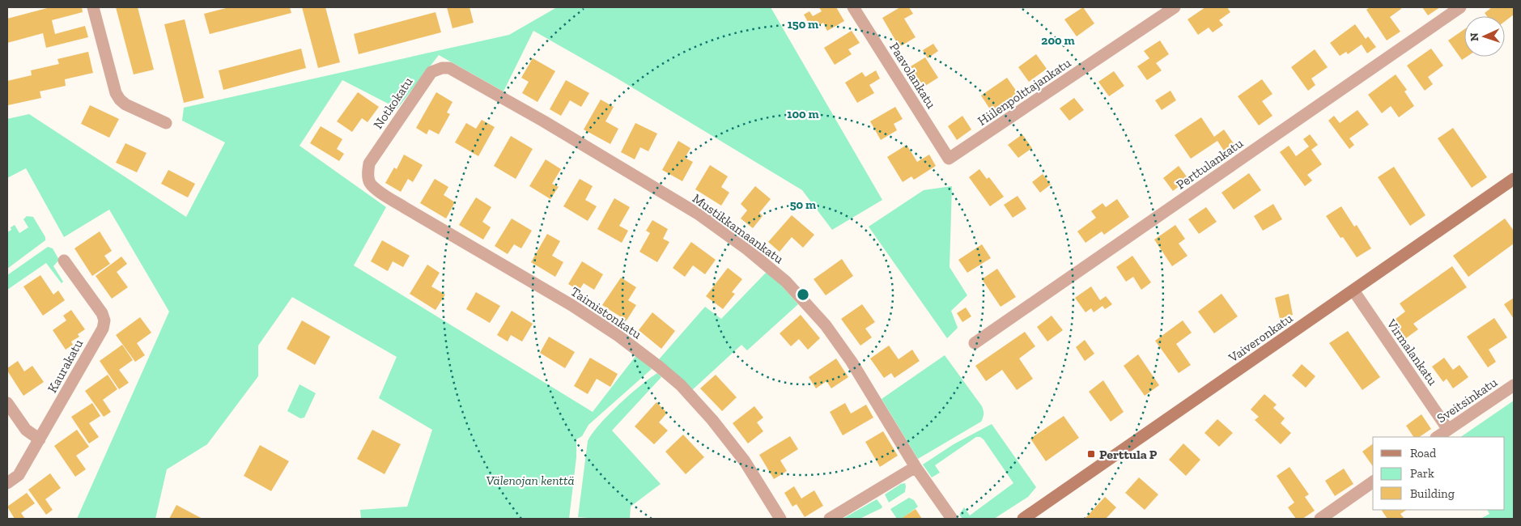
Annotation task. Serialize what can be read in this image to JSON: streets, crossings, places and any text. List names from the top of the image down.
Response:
{
  "streets": {
    "main road": ["Vaiveronkatu"],
    "street": [
      "Paavolankatu",
      "Hiilenpolttajankatu",
      "Notkokatu",
      "Perttulankatu",
      "Mustikkamaankatu",
      "Taimistonkatu",
      "Virmalankatu",
      "Kaurakatu",
      "Sveitsinkatu"
    ]
  },
  "crossings": [
    ["Paavolankatu", "Hiilenpolttajankatu"],
    ["Notkokatu", "Mustikkamaankatu"],
    ["Notkokatu", "Taimistonkatu"],
    ["Vaiveronkatu", "Virmalankatu"],
    ["Virmalankatu", "Sveitsinkatu"]
  ],
  "parks": ["Välenojan kenttä"],
  "places": {
    "transit": ["Perttula P"]
  },
  "legend": ["Road", "Park", "Building"],
  "north": "left",
  "rings": [
    "150 m",
    "200 m",
    "100 m",
    "50 m"
  ]
}
